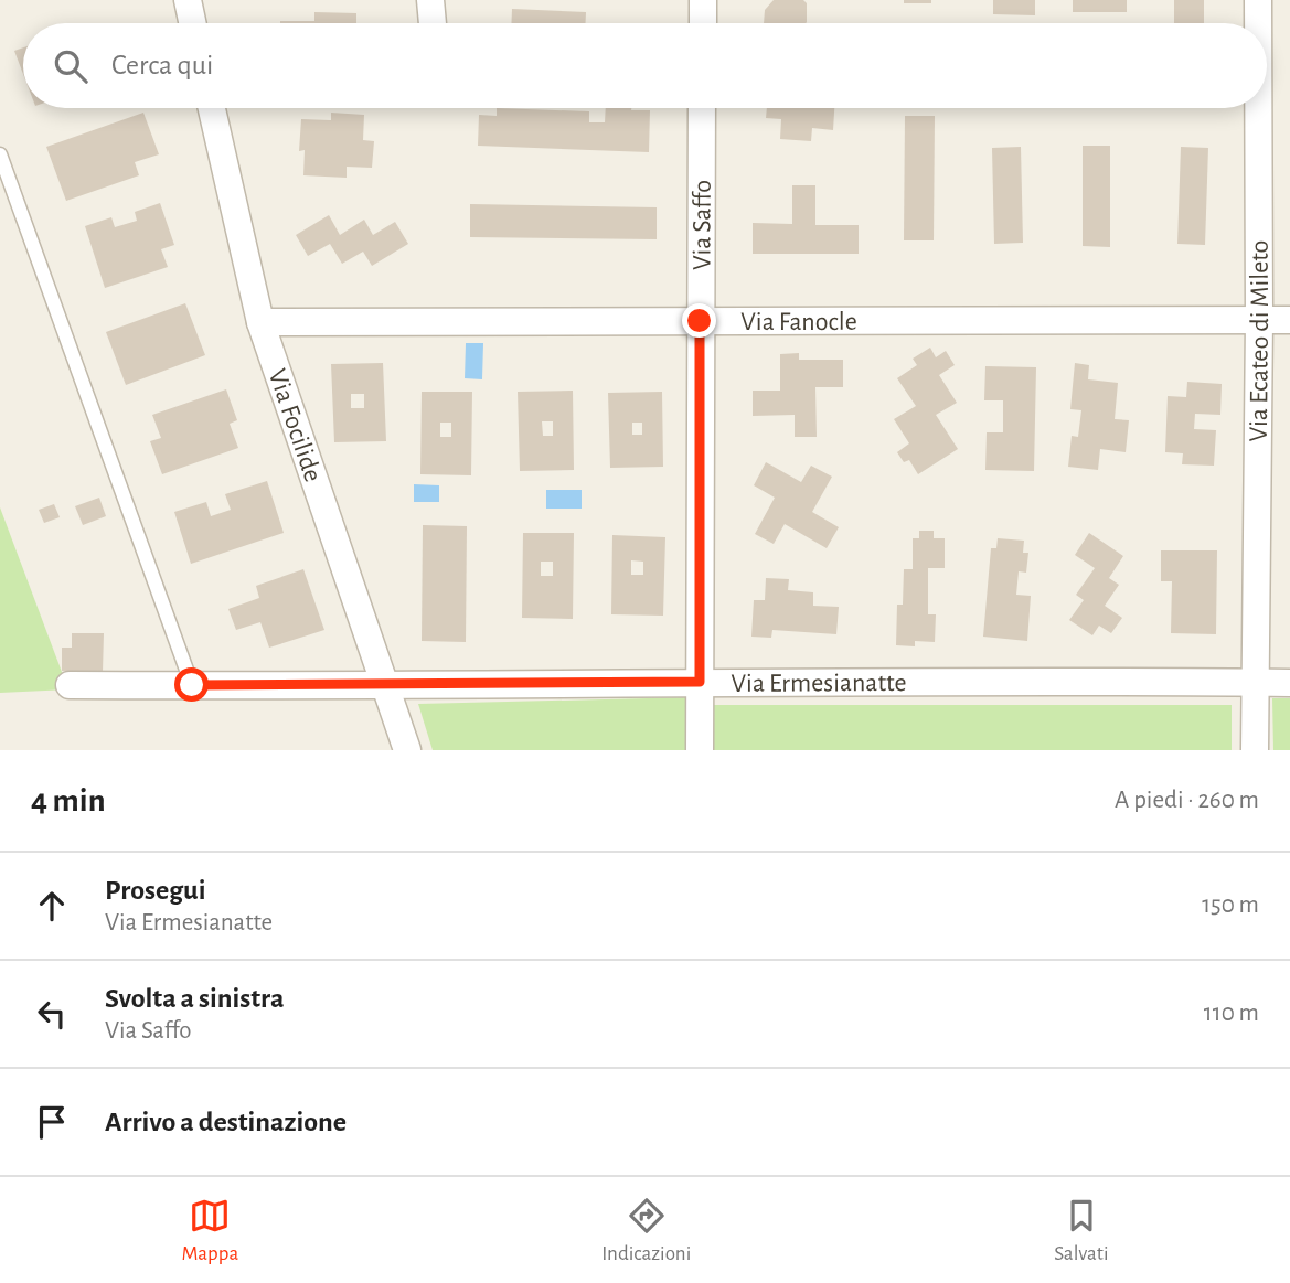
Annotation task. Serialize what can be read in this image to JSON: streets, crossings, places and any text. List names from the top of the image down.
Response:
{
  "streets": {
    "street": [
      "Via Saffo",
      "Via Fanocle",
      "Via Ecateo di Mileto",
      "Via Focilide",
      "Via Ermesianatte"
    ]
  },
  "crossings": [
    ["Via Saffo", "Via Fanocle"],
    ["Via Saffo", "Via Ermesianatte"],
    ["Via Fanocle", "Via Ecateo di Mileto"],
    ["Via Fanocle", "Via Focilide"],
    ["Via Ecateo di Mileto", "Via Ermesianatte"],
    ["Via Focilide", "Via Ermesianatte"]
  ],
  "page": {
    "search": "Cerca qui",
    "heading": ["4 min", "A piedi · 260 m"],
    "list": [
      ["Prosegui", "Via Ermesianatte", "150 m"],
      ["Svolta a sinistra", "Via Saffo", "110 m"],
      "Arrivo a destinazione"
    ],
    "nav": ["Mappa", "Indicazioni", "Salvati"]
  }
}
